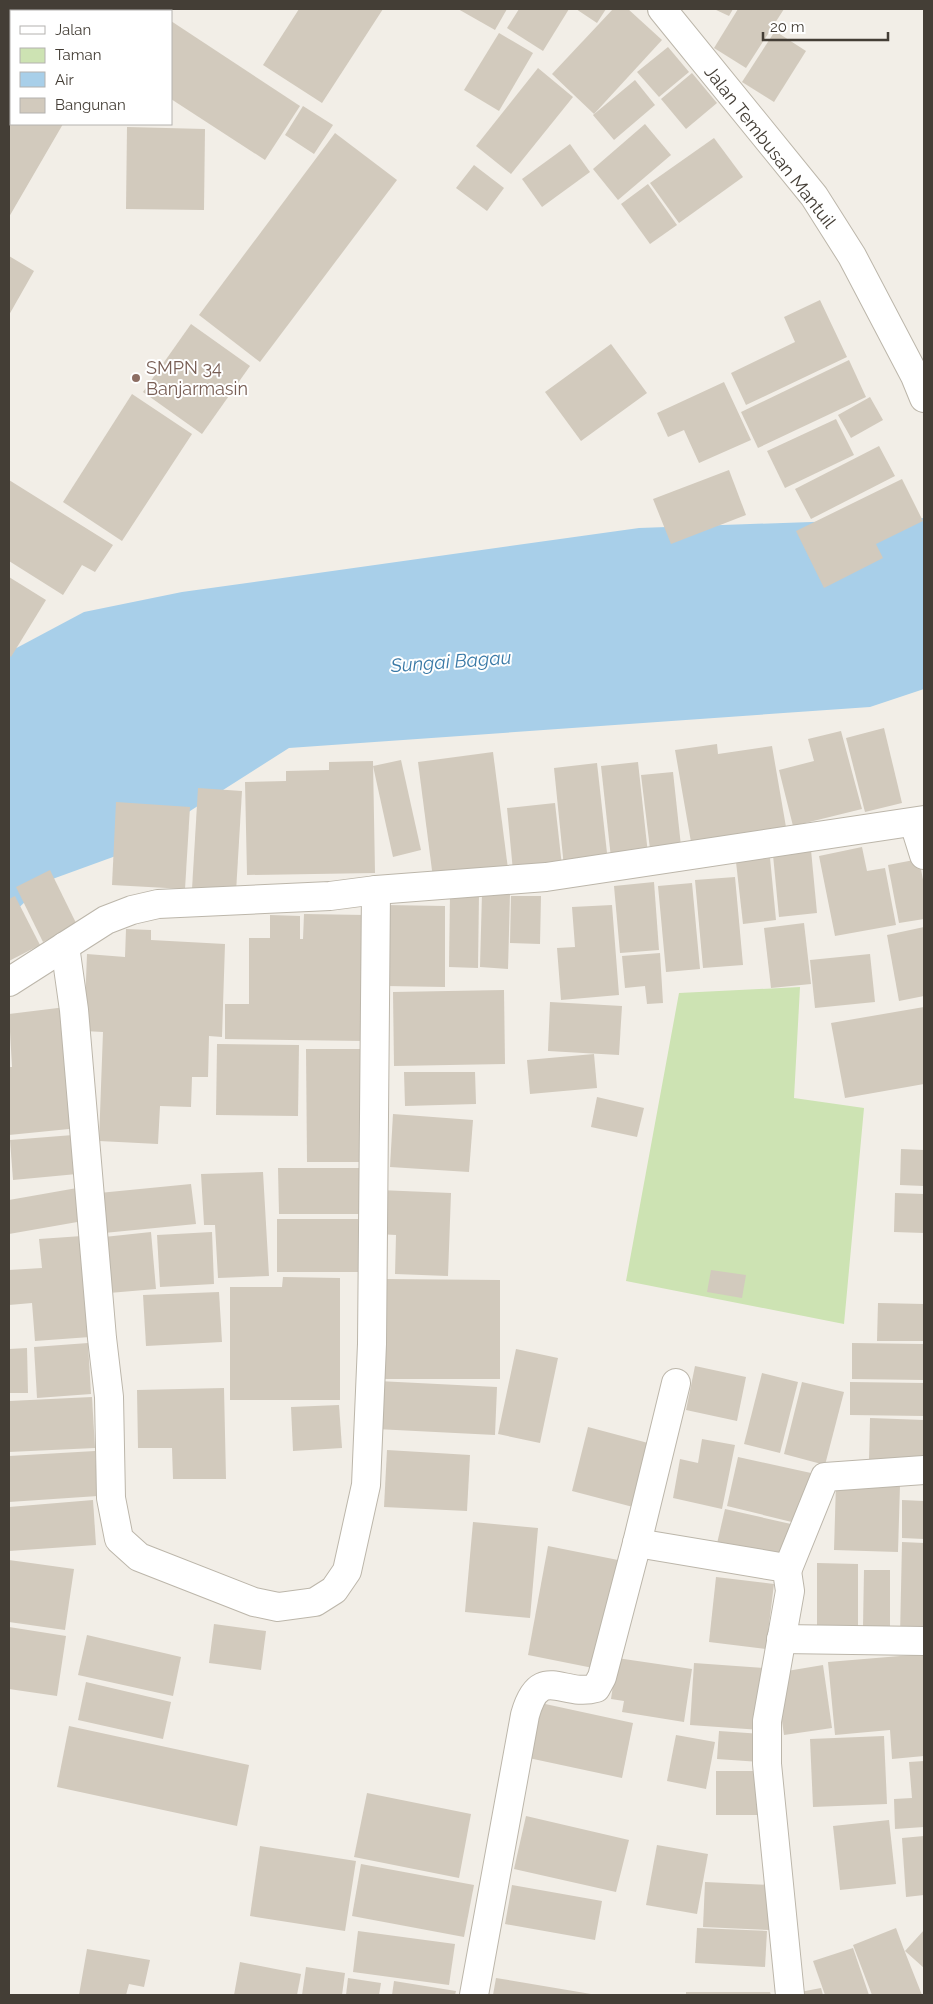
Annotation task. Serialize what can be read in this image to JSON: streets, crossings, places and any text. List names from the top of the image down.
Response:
{
  "streets": {
    "street": ["Jalan Tembusan Mantuil"]
  },
  "water": ["Sungai Bagau"],
  "places": ["SMPN 34 Banjarmasin"],
  "legend": [
    "Jalan",
    "Taman",
    "Air",
    "Bangunan"
  ],
  "scale_bar": "20 m"
}
